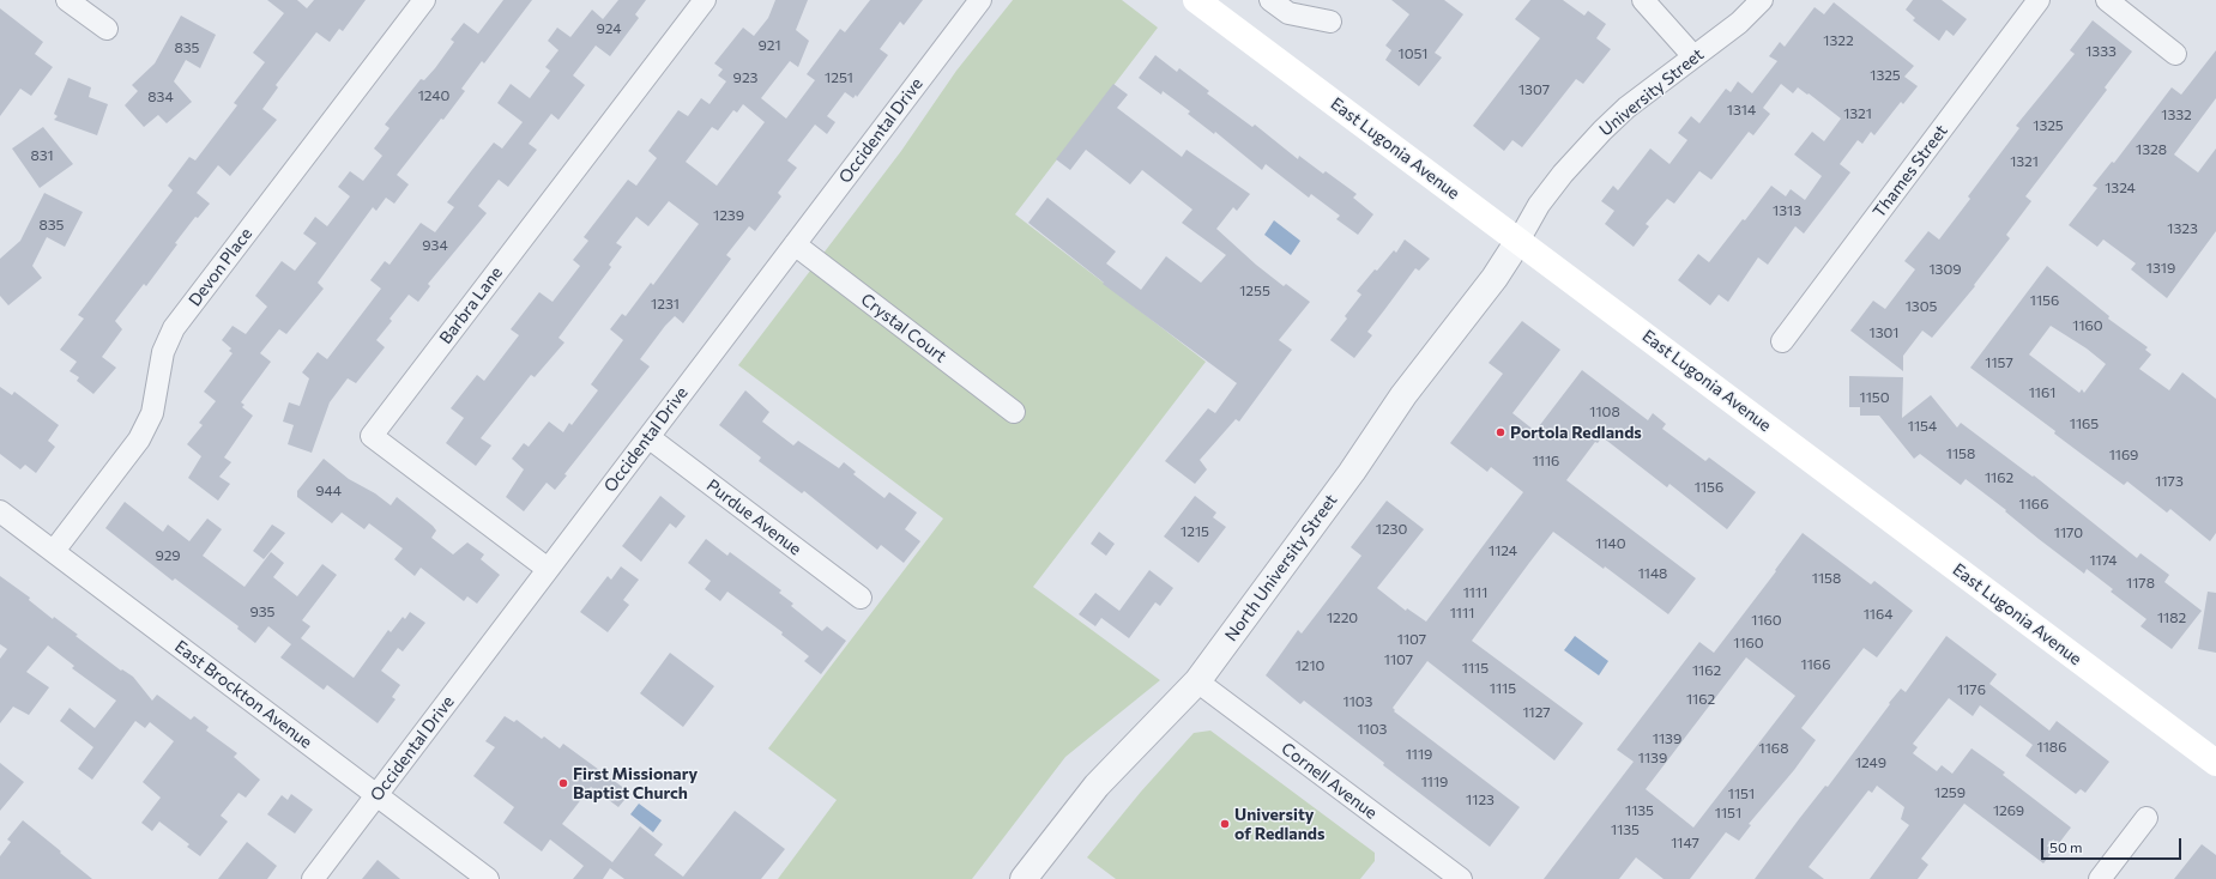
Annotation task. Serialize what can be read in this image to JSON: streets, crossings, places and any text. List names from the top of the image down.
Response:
{
  "streets": {
    "main road": ["East Lugonia Avenue"],
    "street": [
      "University Street",
      "Occidental Drive",
      "Thames Street",
      "Devon Place",
      "Barbra Lane",
      "Crystal Court",
      "Purdue Avenue",
      "North University Street",
      "East Brockton Avenue",
      "Cornell Avenue"
    ]
  },
  "crossings": [
    ["University Street", "East Lugonia Avenue"],
    ["University Street", "North University Street"],
    ["Occidental Drive", "Barbra Lane"],
    ["Occidental Drive", "Crystal Court"],
    ["Occidental Drive", "Purdue Avenue"],
    ["Occidental Drive", "East Brockton Avenue"],
    ["East Lugonia Avenue", "North University Street"],
    ["Devon Place", "East Brockton Avenue"],
    ["North University Street", "Cornell Avenue"]
  ],
  "places": ["Portola Redlands", "First Missionary Baptist Church", "University of Redlands"],
  "house_numbers": [
    "924",
    "1322",
    "921",
    "835",
    "1333",
    "1051",
    "1325",
    "923",
    "1251",
    "1307",
    "1240",
    "834",
    "1314",
    "1321",
    "1332",
    "1325",
    "1328",
    "831",
    "1321",
    "1324",
    "1313",
    "1239",
    "835",
    "1323",
    "934",
    "1319",
    "1309",
    "1255",
    "1156",
    "1231",
    "1305",
    "1160",
    "1301",
    "1157",
    "1161",
    "1150",
    "1108",
    "1165",
    "1154",
    "1158",
    "1169",
    "1116",
    "1162",
    "1173",
    "1156",
    "944",
    "1166",
    "1230",
    "1215",
    "1170",
    "1140",
    "1124",
    "929",
    "1174",
    "1148",
    "1158",
    "1178",
    "1111",
    "935",
    "1111",
    "1164",
    "1220",
    "1182",
    "1160",
    "1107",
    "1160",
    "1107",
    "1166",
    "1210",
    "1115",
    "1162",
    "1115",
    "1176",
    "1162",
    "1103",
    "1127",
    "1103",
    "1139",
    "1186",
    "1168",
    "1119",
    "1139",
    "1249",
    "1119",
    "1259",
    "1151",
    "1123",
    "1135",
    "1269",
    "1151",
    "1135",
    "1147"
  ],
  "scale_bar": "50 m"
}
